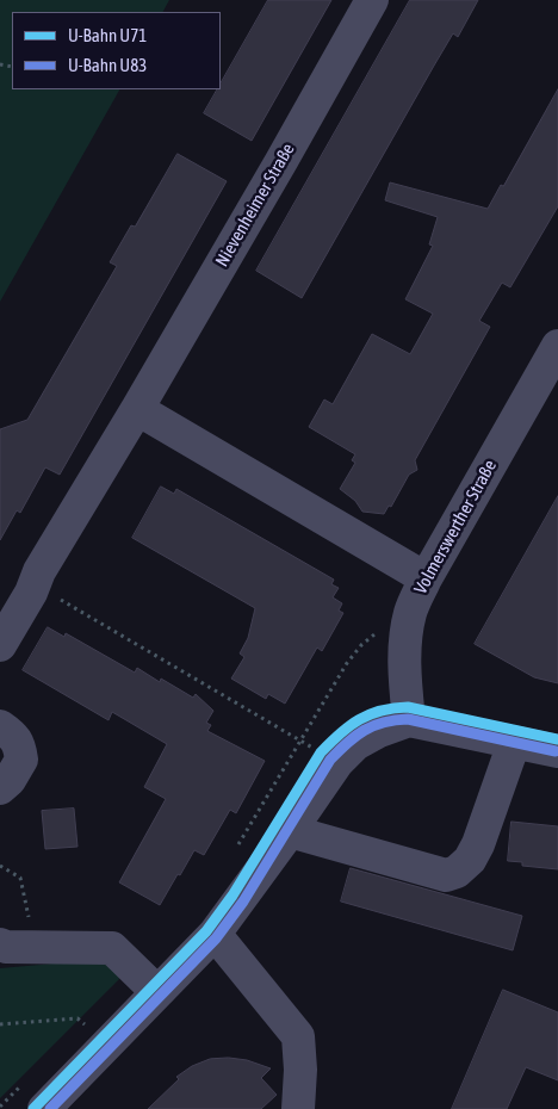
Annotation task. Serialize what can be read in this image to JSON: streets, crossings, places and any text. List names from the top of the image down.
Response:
{
  "streets": {
    "street": ["Nievenheimer Straße", "Volmerswerther Straße"]
  },
  "lines": ["metro line U71", "metro line U83"],
  "legend": ["U-Bahn U71", "U-Bahn U83"]
}
